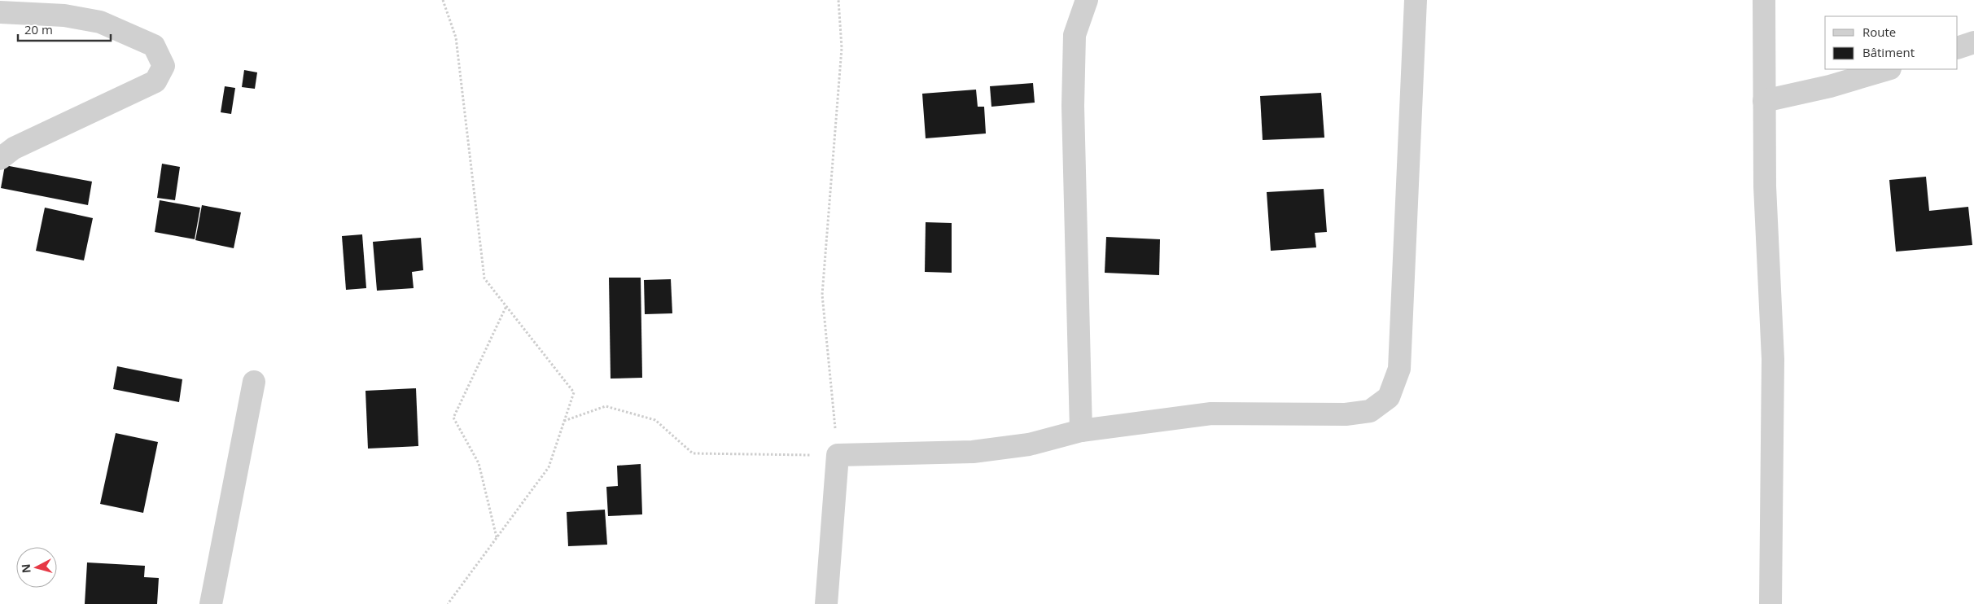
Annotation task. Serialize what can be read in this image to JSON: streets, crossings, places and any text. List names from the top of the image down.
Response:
{
  "legend": ["Route", "Bâtiment"],
  "scale_bar": "20 m",
  "north": "left"
}
